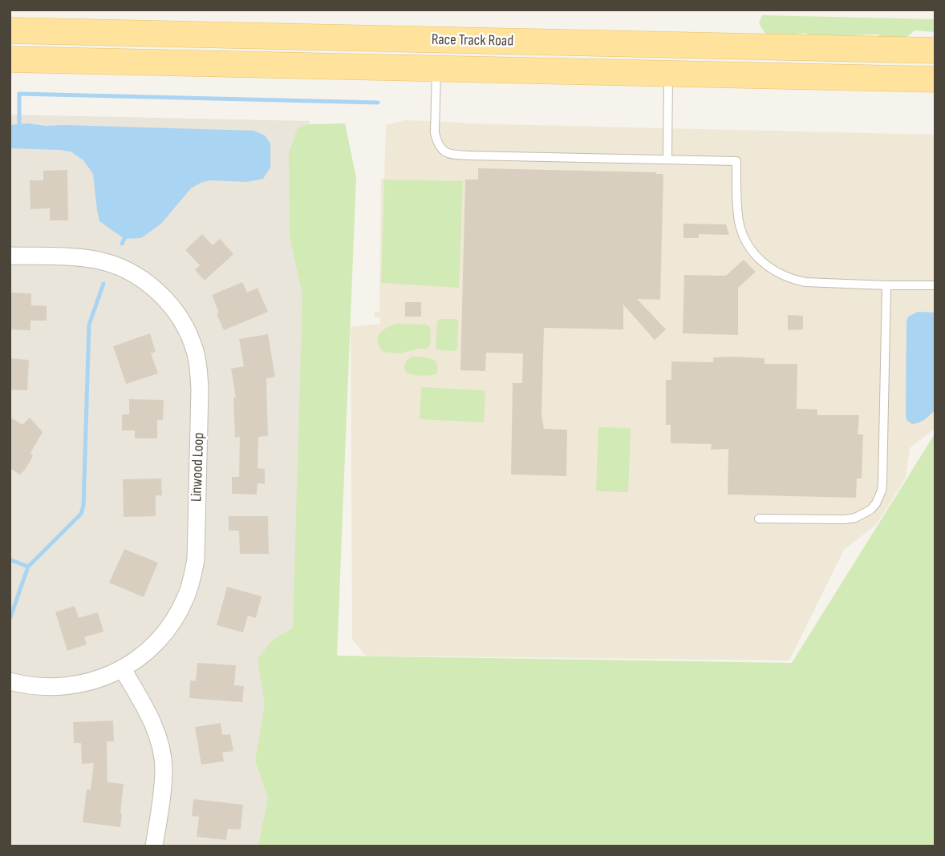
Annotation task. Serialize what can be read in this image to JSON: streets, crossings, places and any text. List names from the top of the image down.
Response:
{
  "streets": {
    "main road": ["Race Track Road"],
    "street": ["Linwood Loop"]
  }
}
